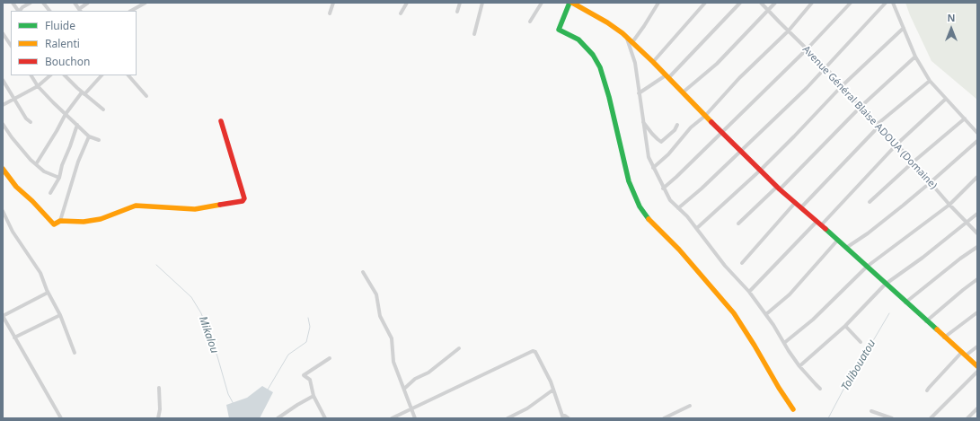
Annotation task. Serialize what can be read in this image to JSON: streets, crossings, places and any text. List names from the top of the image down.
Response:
{
  "streets": {
    "street": ["Avenue Général Blaise ADOUA (Domaine)"]
  },
  "water": ["Mikalou", "Tolibouatou"],
  "legend": ["Fluide", "Ralenti", "Bouchon"],
  "north": "top"
}
